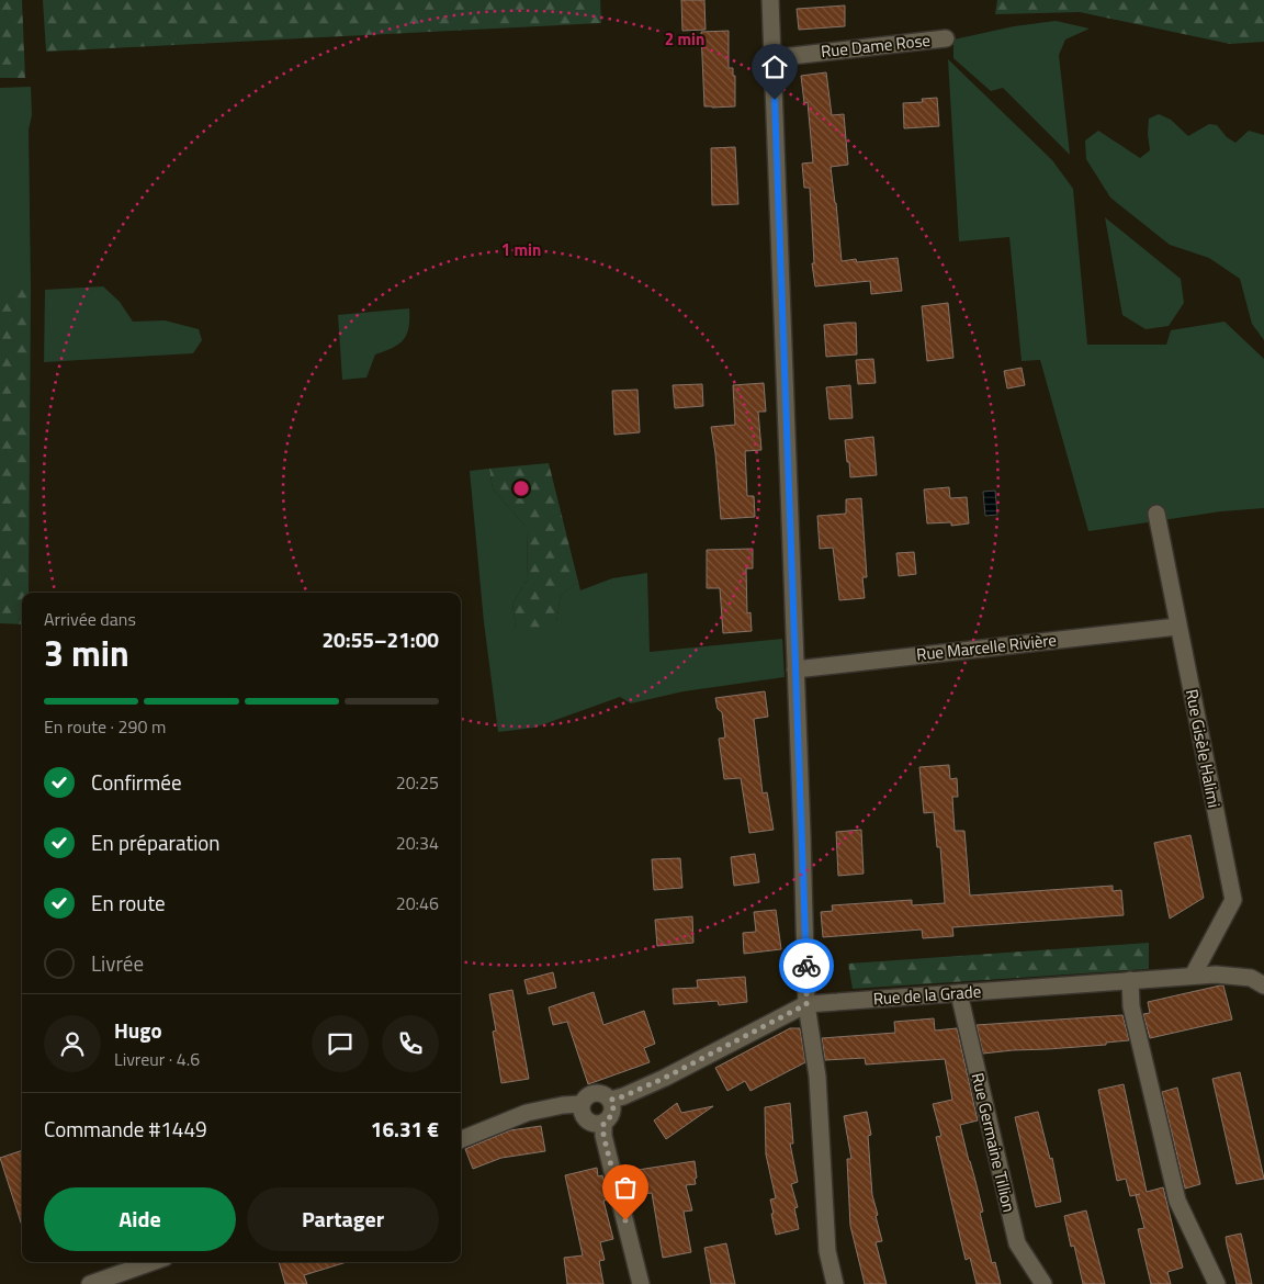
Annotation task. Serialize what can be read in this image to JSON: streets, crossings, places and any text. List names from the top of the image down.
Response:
{
  "streets": {
    "street": [
      "Rue Dame Rose",
      "Rue Marcelle Rivière",
      "Rue Gisèle Halimi",
      "Rue de la Grade",
      "Rue Germaine Tillion"
    ]
  },
  "crossings": [
    ["Rue Marcelle Rivière", "Rue Gisèle Halimi"],
    ["Rue Gisèle Halimi", "Rue de la Grade"],
    ["Rue de la Grade", "Rue Germaine Tillion"]
  ],
  "page": {
    "heading": ["3 min", "Arrivée dans", "20:55–21:00"],
    "panel": [
      "Hugo",
      "Livreur · 4.6",
      "Commande #1449",
      "16.31 €"
    ],
    "bar": "En route · 290 m",
    "list": [
      ["Confirmée", "20:25"],
      ["En préparation", "20:34"],
      ["En route", "20:46"],
      "Livrée"
    ],
    "buttons": ["Aide", "Partager"]
  },
  "rings": ["2 min", "1 min"]
}
